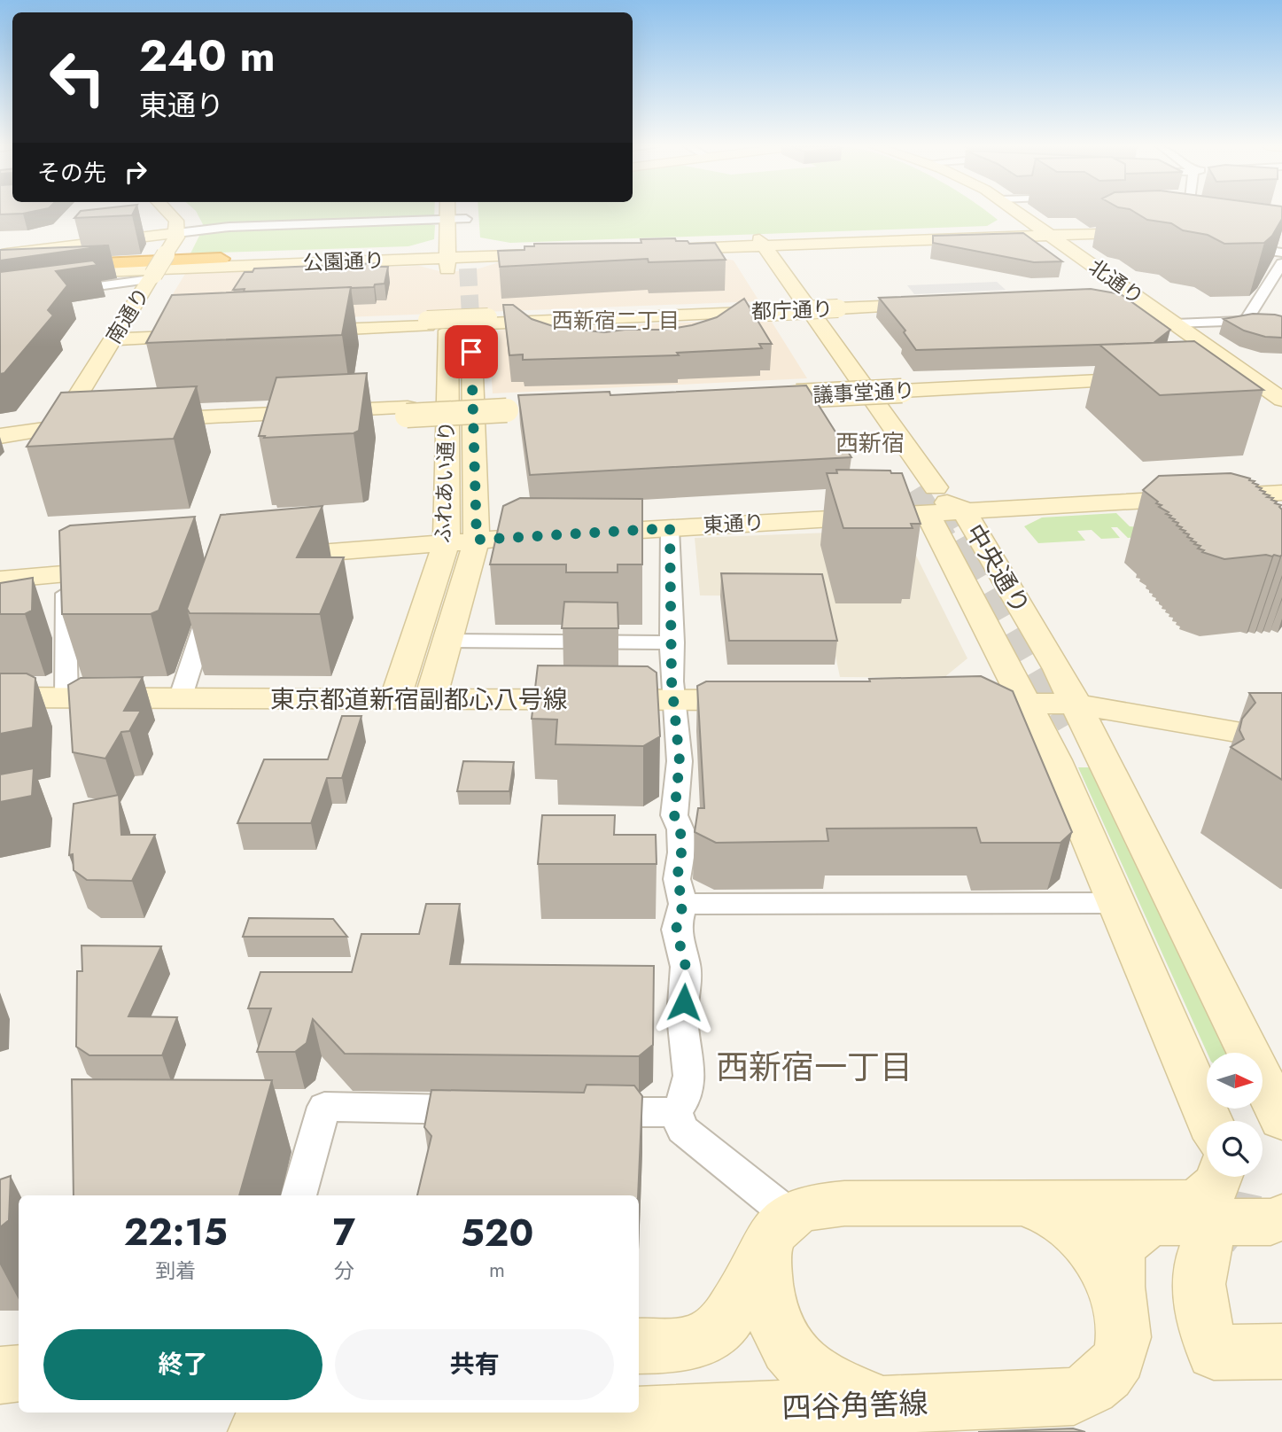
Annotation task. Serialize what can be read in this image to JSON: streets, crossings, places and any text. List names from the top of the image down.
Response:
{
  "streets": {
    "main road": [
      "公園通り",
      "北通り",
      "都庁通り",
      "南通り",
      "議事堂通り",
      "ふれあい通り",
      "東通り",
      "中央通り",
      "東京都道新宿副都心八号線",
      "四谷角筈線"
    ]
  },
  "crossings": [
    ["都庁通り", "ふれあい通り"],
    ["ふれあい通り", "東通り"],
    ["ふれあい通り", "東京都道新宿副都心八号線"],
    ["東通り", "中央通り"]
  ],
  "districts": ["西新宿二丁目", "西新宿", "西新宿一丁目"],
  "north": "right",
  "page": {
    "turn": ["240 m", "東通り"],
    "then": "その先",
    "eta": [
      "22:15",
      "到着",
      "7",
      "分",
      "520",
      "m"
    ],
    "buttons": ["終了", "共有"]
  }
}
